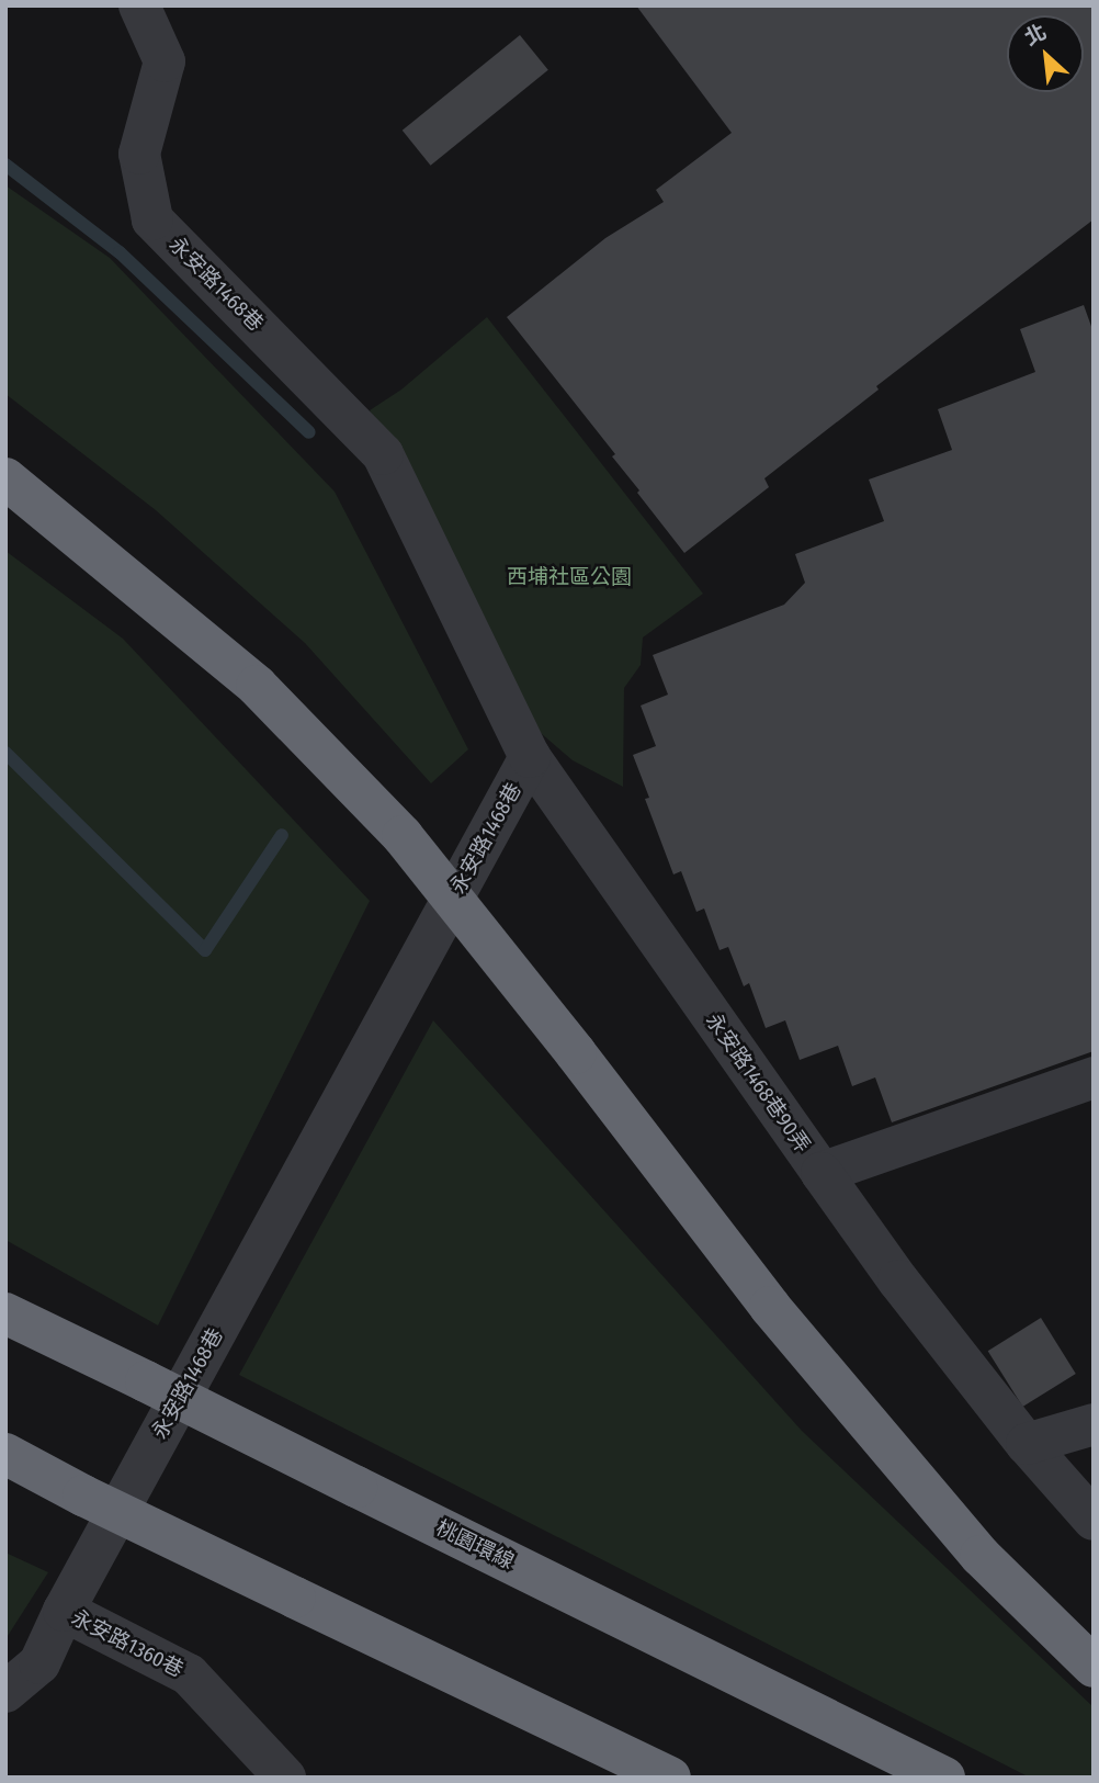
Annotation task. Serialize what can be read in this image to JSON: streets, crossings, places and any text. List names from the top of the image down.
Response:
{
  "streets": {
    "highway": ["桃園環線"],
    "street": ["永安路1468巷", "永安路1468巷90弄", "永安路1360巷"]
  },
  "crossings": [
    ["永安路1468巷", "永安路1468巷90弄"],
    ["永安路1468巷", "永安路1360巷"]
  ],
  "parks": ["西埔社區公園"],
  "north": "top left"
}
